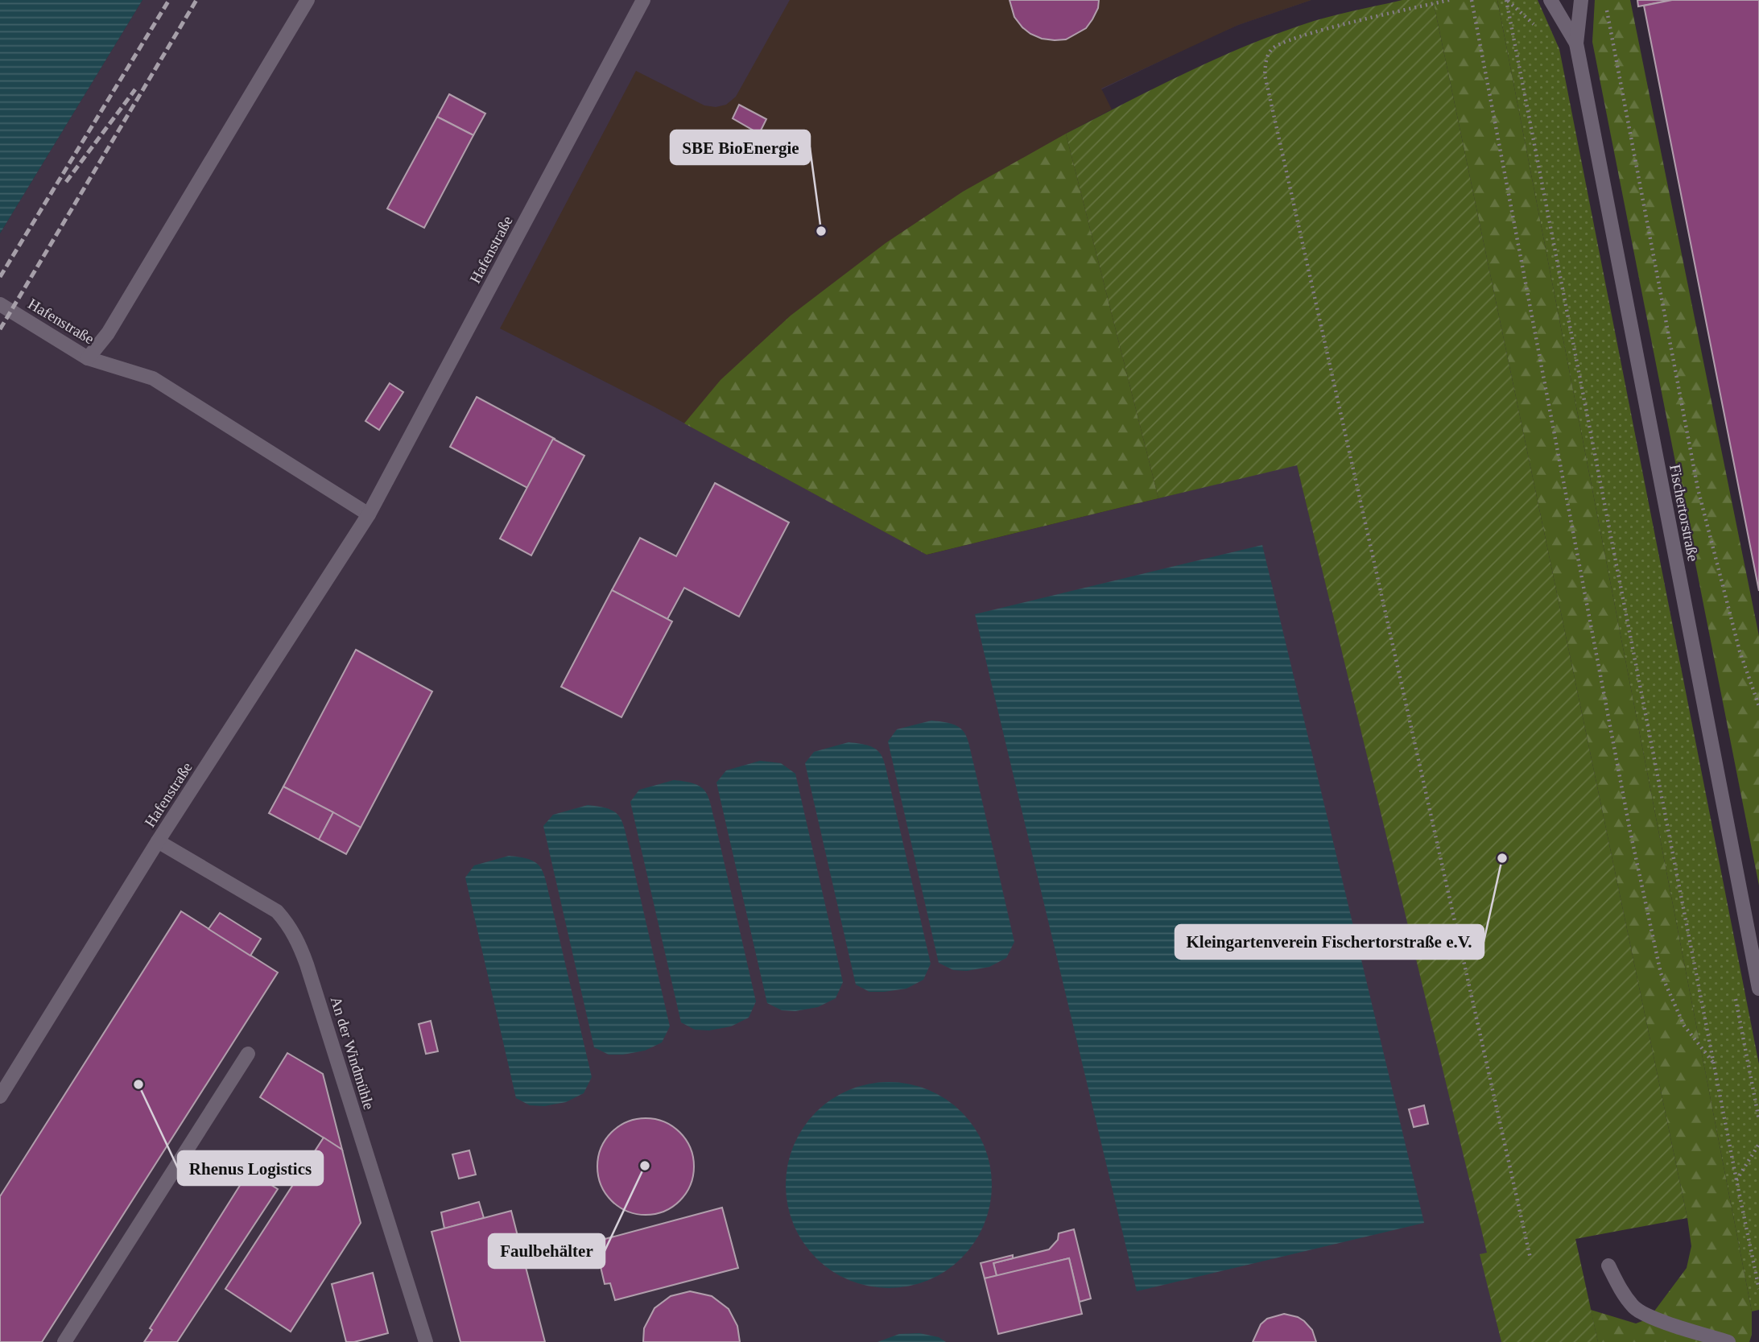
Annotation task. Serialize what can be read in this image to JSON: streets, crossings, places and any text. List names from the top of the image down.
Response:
{
  "streets": {
    "street": ["Hafenstraße", "Fischertorstraße", "An der Windmühle"]
  },
  "crossings": [
    ["Hafenstraße", "An der Windmühle"]
  ],
  "places": [
    "SBE BioEnergie",
    "Kleingartenverein Fischertorstraße e.V.",
    "Rhenus Logistics",
    "Faulbehälter"
  ]
}
